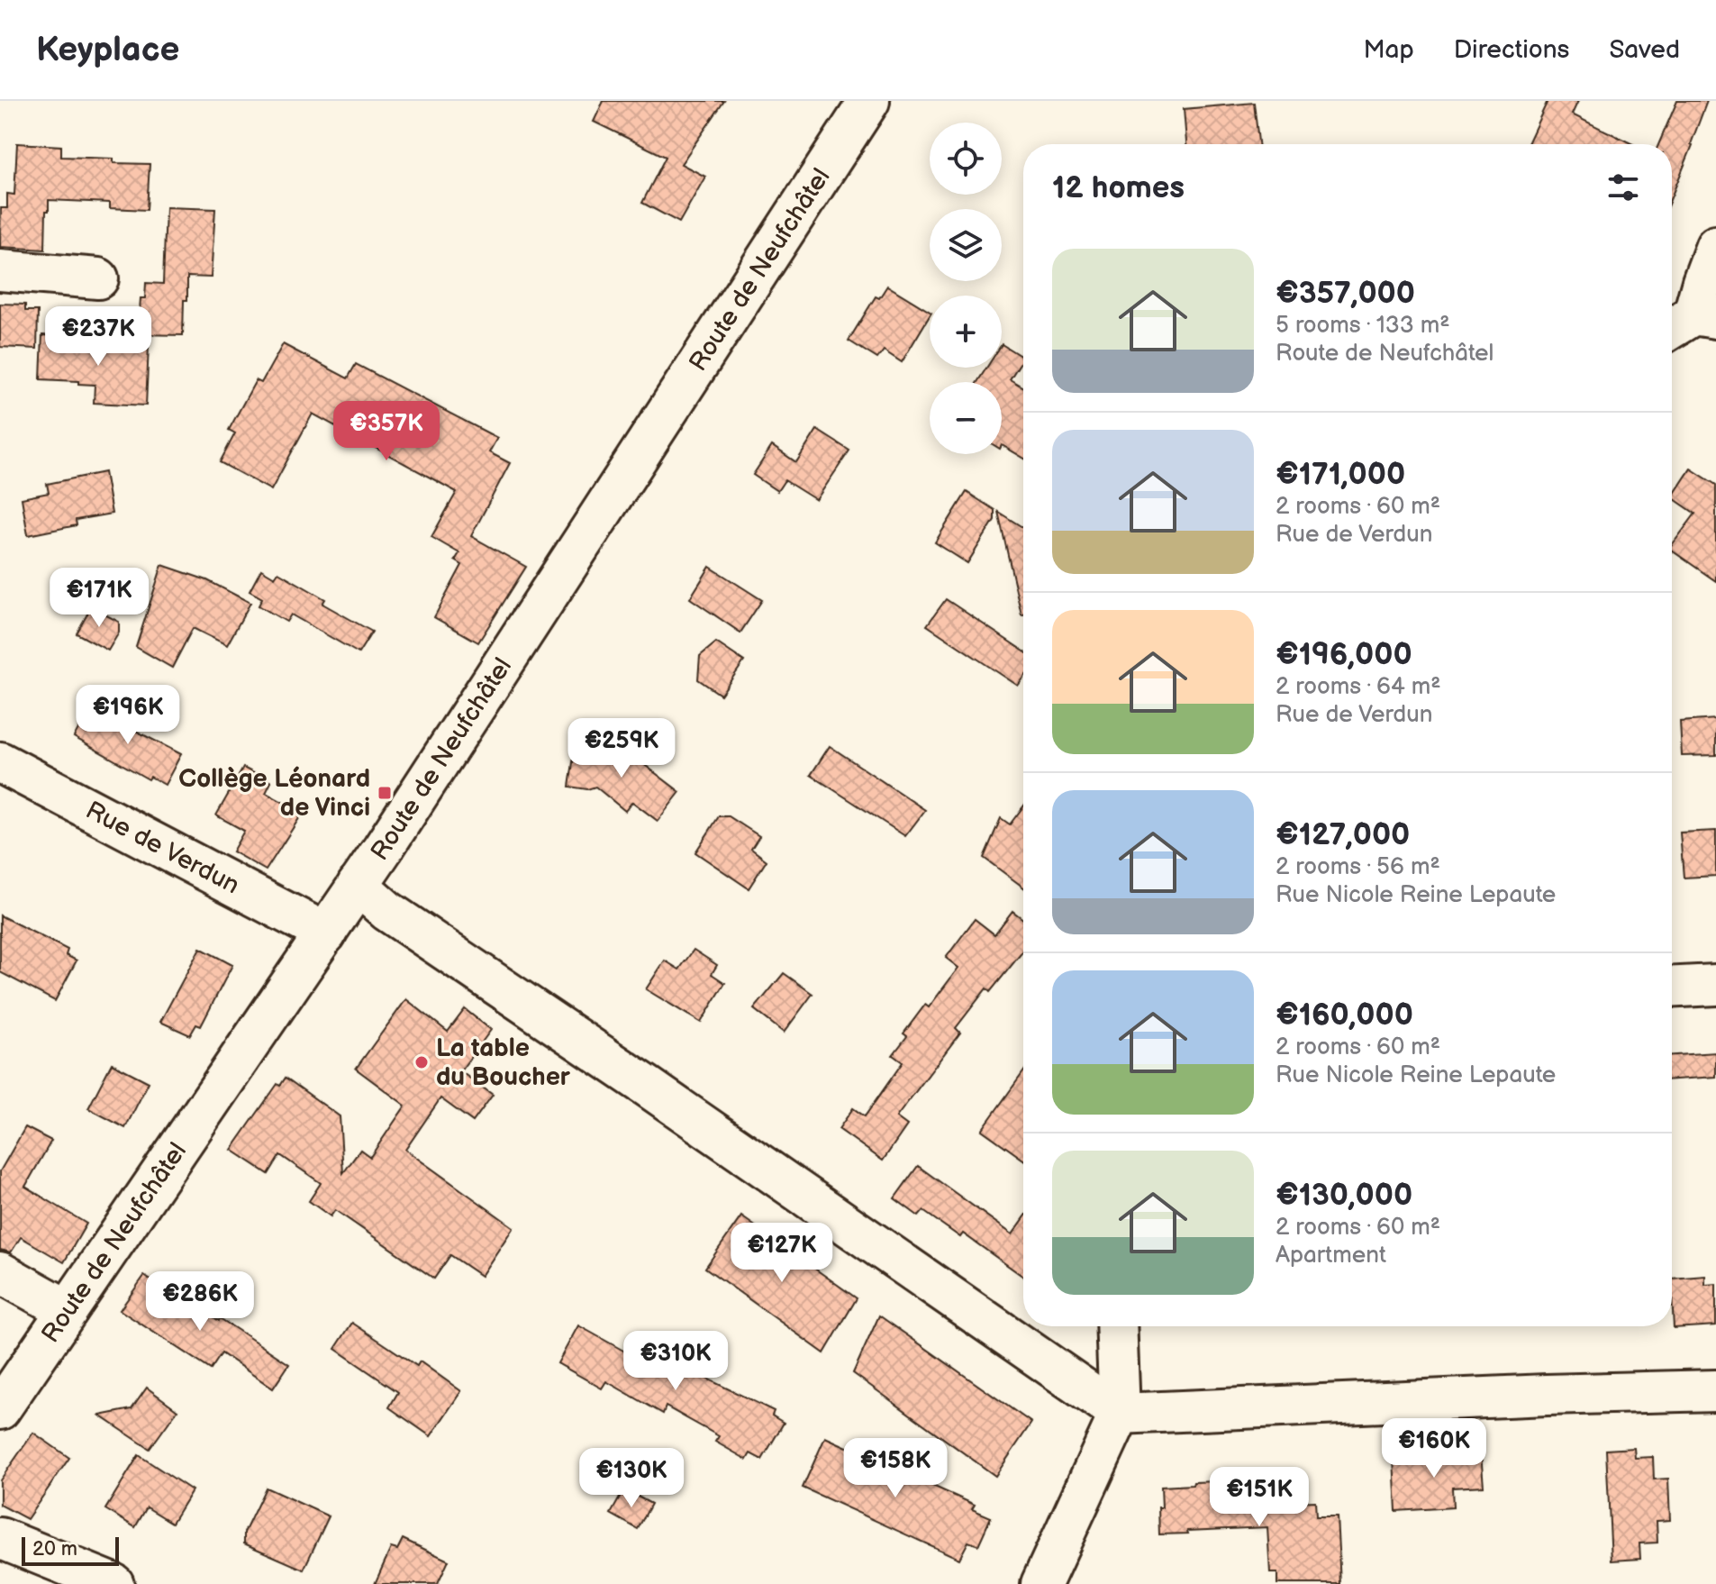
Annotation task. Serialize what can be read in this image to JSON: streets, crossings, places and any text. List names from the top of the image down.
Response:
{
  "streets": {
    "street": ["Route de Neufchâtel", "Rue de Verdun"]
  },
  "crossings": [
    ["Route de Neufchâtel", "Rue de Verdun"]
  ],
  "places": {
    "transit": ["Collège Léonard de Vinci"],
    "other": ["La table du Boucher"]
  },
  "scale_bar": "20 m",
  "page": {
    "header": "Keyplace",
    "nav": ["Map", "Directions", "Saved"],
    "map_buttons": ["+", "−"],
    "heading": "12 homes",
    "list": [
      {
        "name": "€357,000",
        "note": "5 rooms · 133 m² · Route de Neufchâtel"
      },
      {
        "name": "€171,000",
        "note": "2 rooms · 60 m² · Rue de Verdun"
      },
      {
        "name": "€196,000",
        "note": "2 rooms · 64 m² · Rue de Verdun"
      },
      {
        "name": "€127,000",
        "note": "2 rooms · 56 m² · Rue Nicole Reine Lepaute"
      },
      {
        "name": "€160,000",
        "note": "2 rooms · 60 m² · Rue Nicole Reine Lepaute"
      },
      {
        "name": "€130,000",
        "note": "2 rooms · 60 m² · Apartment"
      }
    ],
    "price": [
      "€237K",
      "€357K",
      "€171K",
      "€196K",
      "€259K",
      "€127K",
      "€286K",
      "€310K",
      "€160K",
      "€158K",
      "€130K",
      "€151K"
    ],
    "scale": "20 m"
  }
}
